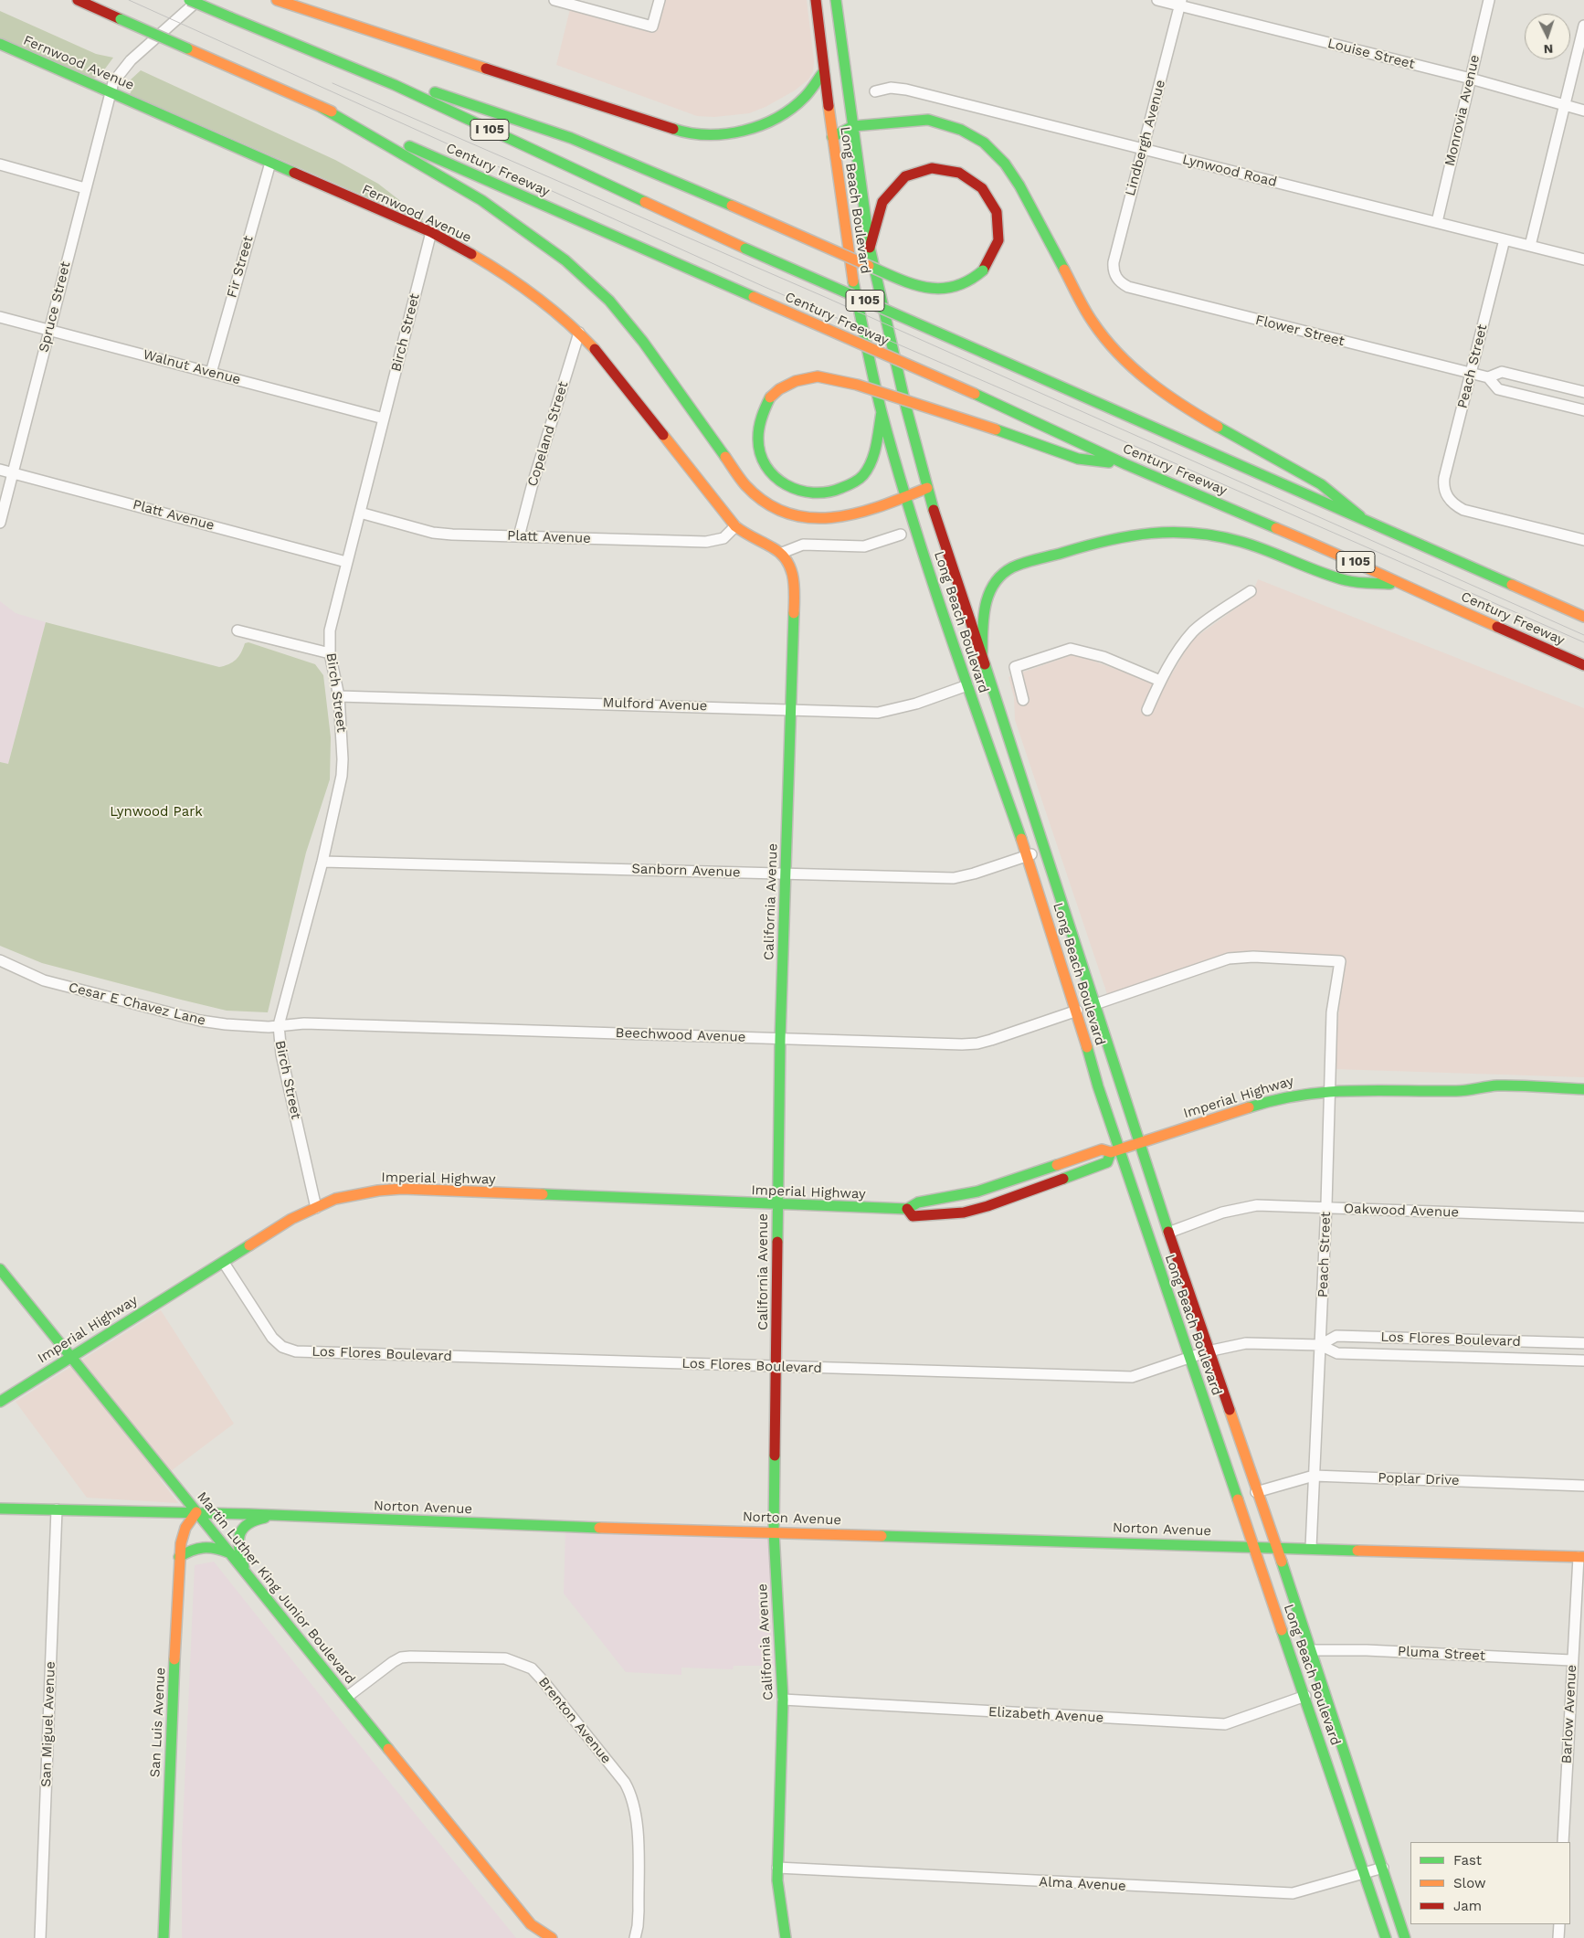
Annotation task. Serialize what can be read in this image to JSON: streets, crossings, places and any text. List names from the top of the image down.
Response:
{
  "streets": {
    "main road": [
      "Fernwood Avenue",
      "I 105",
      "Century Freeway",
      "Long Beach Boulevard",
      "California Avenue",
      "Imperial Highway",
      "Norton Avenue",
      "Martin Luther King Junior Boulevard",
      "San Luis Avenue"
    ],
    "street": [
      "Louise Street",
      "Monrovia Avenue",
      "Lindbergh Avenue",
      "Lynwood Road",
      "Fir Street",
      "Spruce Street",
      "Flower Street",
      "Birch Street",
      "Peach Street",
      "Walnut Avenue",
      "Copeland Street",
      "Platt Avenue",
      "Mulford Avenue",
      "Sanborn Avenue",
      "Cesar E Chavez Lane",
      "Beechwood Avenue",
      "Oakwood Avenue",
      "Los Flores Boulevard",
      "Poplar Drive",
      "Pluma Street",
      "Barlow Avenue",
      "Elizabeth Avenue",
      "Brenton Avenue",
      "San Miguel Avenue",
      "Alma Avenue"
    ]
  },
  "crossings": [
    ["Louise Street", "Monrovia Avenue"],
    ["Louise Street", "Lindbergh Avenue"],
    ["Fernwood Avenue", "Fir Street"],
    ["Fernwood Avenue", "Spruce Street"],
    ["Fernwood Avenue", "Birch Street"],
    ["Fernwood Avenue", "Copeland Street"],
    ["Fernwood Avenue", "Platt Avenue"],
    ["Monrovia Avenue", "Lynwood Road"],
    ["Lindbergh Avenue", "Lynwood Road"],
    ["Lindbergh Avenue", "Flower Street"],
    ["Lynwood Road", "Peach Street"],
    ["Long Beach Boulevard", "Peach Street"],
    ["Long Beach Boulevard", "Mulford Avenue"],
    ["Long Beach Boulevard", "Sanborn Avenue"],
    ["Long Beach Boulevard", "Beechwood Avenue"],
    ["Long Beach Boulevard", "Imperial Highway"],
    ["Long Beach Boulevard", "Oakwood Avenue"],
    ["Long Beach Boulevard", "Los Flores Boulevard"],
    ["Long Beach Boulevard", "Poplar Drive"],
    ["Long Beach Boulevard", "Norton Avenue"],
    ["Long Beach Boulevard", "Pluma Street"],
    ["Long Beach Boulevard", "Elizabeth Avenue"],
    ["Long Beach Boulevard", "Alma Avenue"],
    ["Fir Street", "Walnut Avenue"],
    ["Spruce Street", "Walnut Avenue"],
    ["Spruce Street", "Platt Avenue"],
    ["Flower Street", "Peach Street"],
    ["Birch Street", "Walnut Avenue"],
    ["Birch Street", "Platt Avenue"],
    ["Birch Street", "Mulford Avenue"],
    ["Birch Street", "Sanborn Avenue"],
    ["Birch Street", "Cesar E Chavez Lane"],
    ["Birch Street", "Beechwood Avenue"],
    ["Birch Street", "Imperial Highway"],
    ["Peach Street", "Imperial Highway"],
    ["Peach Street", "Oakwood Avenue"],
    ["Peach Street", "Los Flores Boulevard"],
    ["Peach Street", "Poplar Drive"],
    ["Peach Street", "Norton Avenue"],
    ["Copeland Street", "Platt Avenue"],
    ["Mulford Avenue", "California Avenue"],
    ["Sanborn Avenue", "California Avenue"],
    ["California Avenue", "Beechwood Avenue"],
    ["California Avenue", "Imperial Highway"],
    ["California Avenue", "Los Flores Boulevard"],
    ["California Avenue", "Norton Avenue"],
    ["California Avenue", "Elizabeth Avenue"],
    ["California Avenue", "Alma Avenue"],
    ["Cesar E Chavez Lane", "Beechwood Avenue"],
    ["Imperial Highway", "Los Flores Boulevard"],
    ["Imperial Highway", "Martin Luther King Junior Boulevard"],
    ["Norton Avenue", "Martin Luther King Junior Boulevard"],
    ["Norton Avenue", "Barlow Avenue"],
    ["Norton Avenue", "San Luis Avenue"],
    ["Norton Avenue", "San Miguel Avenue"],
    ["Martin Luther King Junior Boulevard", "Brenton Avenue"],
    ["Martin Luther King Junior Boulevard", "San Luis Avenue"],
    ["Pluma Street", "Barlow Avenue"]
  ],
  "parks": ["Lynwood Park"],
  "legend": ["Fast", "Slow", "Jam"],
  "north": "bottom"
}
